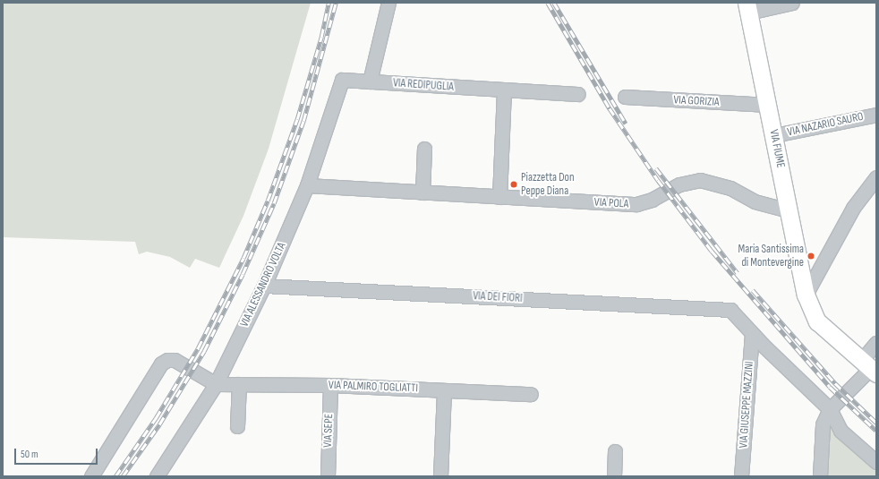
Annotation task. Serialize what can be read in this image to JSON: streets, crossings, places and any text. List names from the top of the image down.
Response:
{
  "streets": {
    "main road": ["VIA FIUME"],
    "street": [
      "VIA REDIPUGLIA",
      "VIA GORIZIA",
      "VIA NAZARIO SAURO",
      "VIA POLA",
      "VIA ALESSANDRO VOLTA",
      "VIA DEI FIORI",
      "VIA PALMIRO TOGLIATTI",
      "VIA GIUSEPPE MAZZINI",
      "VIA SEPE"
    ]
  },
  "crossings": [
    ["VIA REDIPUGLIA", "VIA ALESSANDRO VOLTA"],
    ["VIA GORIZIA", "VIA FIUME"],
    ["VIA NAZARIO SAURO", "VIA FIUME"],
    ["VIA FIUME", "VIA POLA"],
    ["VIA POLA", "VIA ALESSANDRO VOLTA"],
    ["VIA ALESSANDRO VOLTA", "VIA DEI FIORI"],
    ["VIA ALESSANDRO VOLTA", "VIA PALMIRO TOGLIATTI"],
    ["VIA DEI FIORI", "VIA GIUSEPPE MAZZINI"],
    ["VIA PALMIRO TOGLIATTI", "VIA SEPE"]
  ],
  "places": ["Piazzetta Don Peppe Diana", "Maria Santissima di Montevergine"],
  "scale_bar": "50 m"
}
